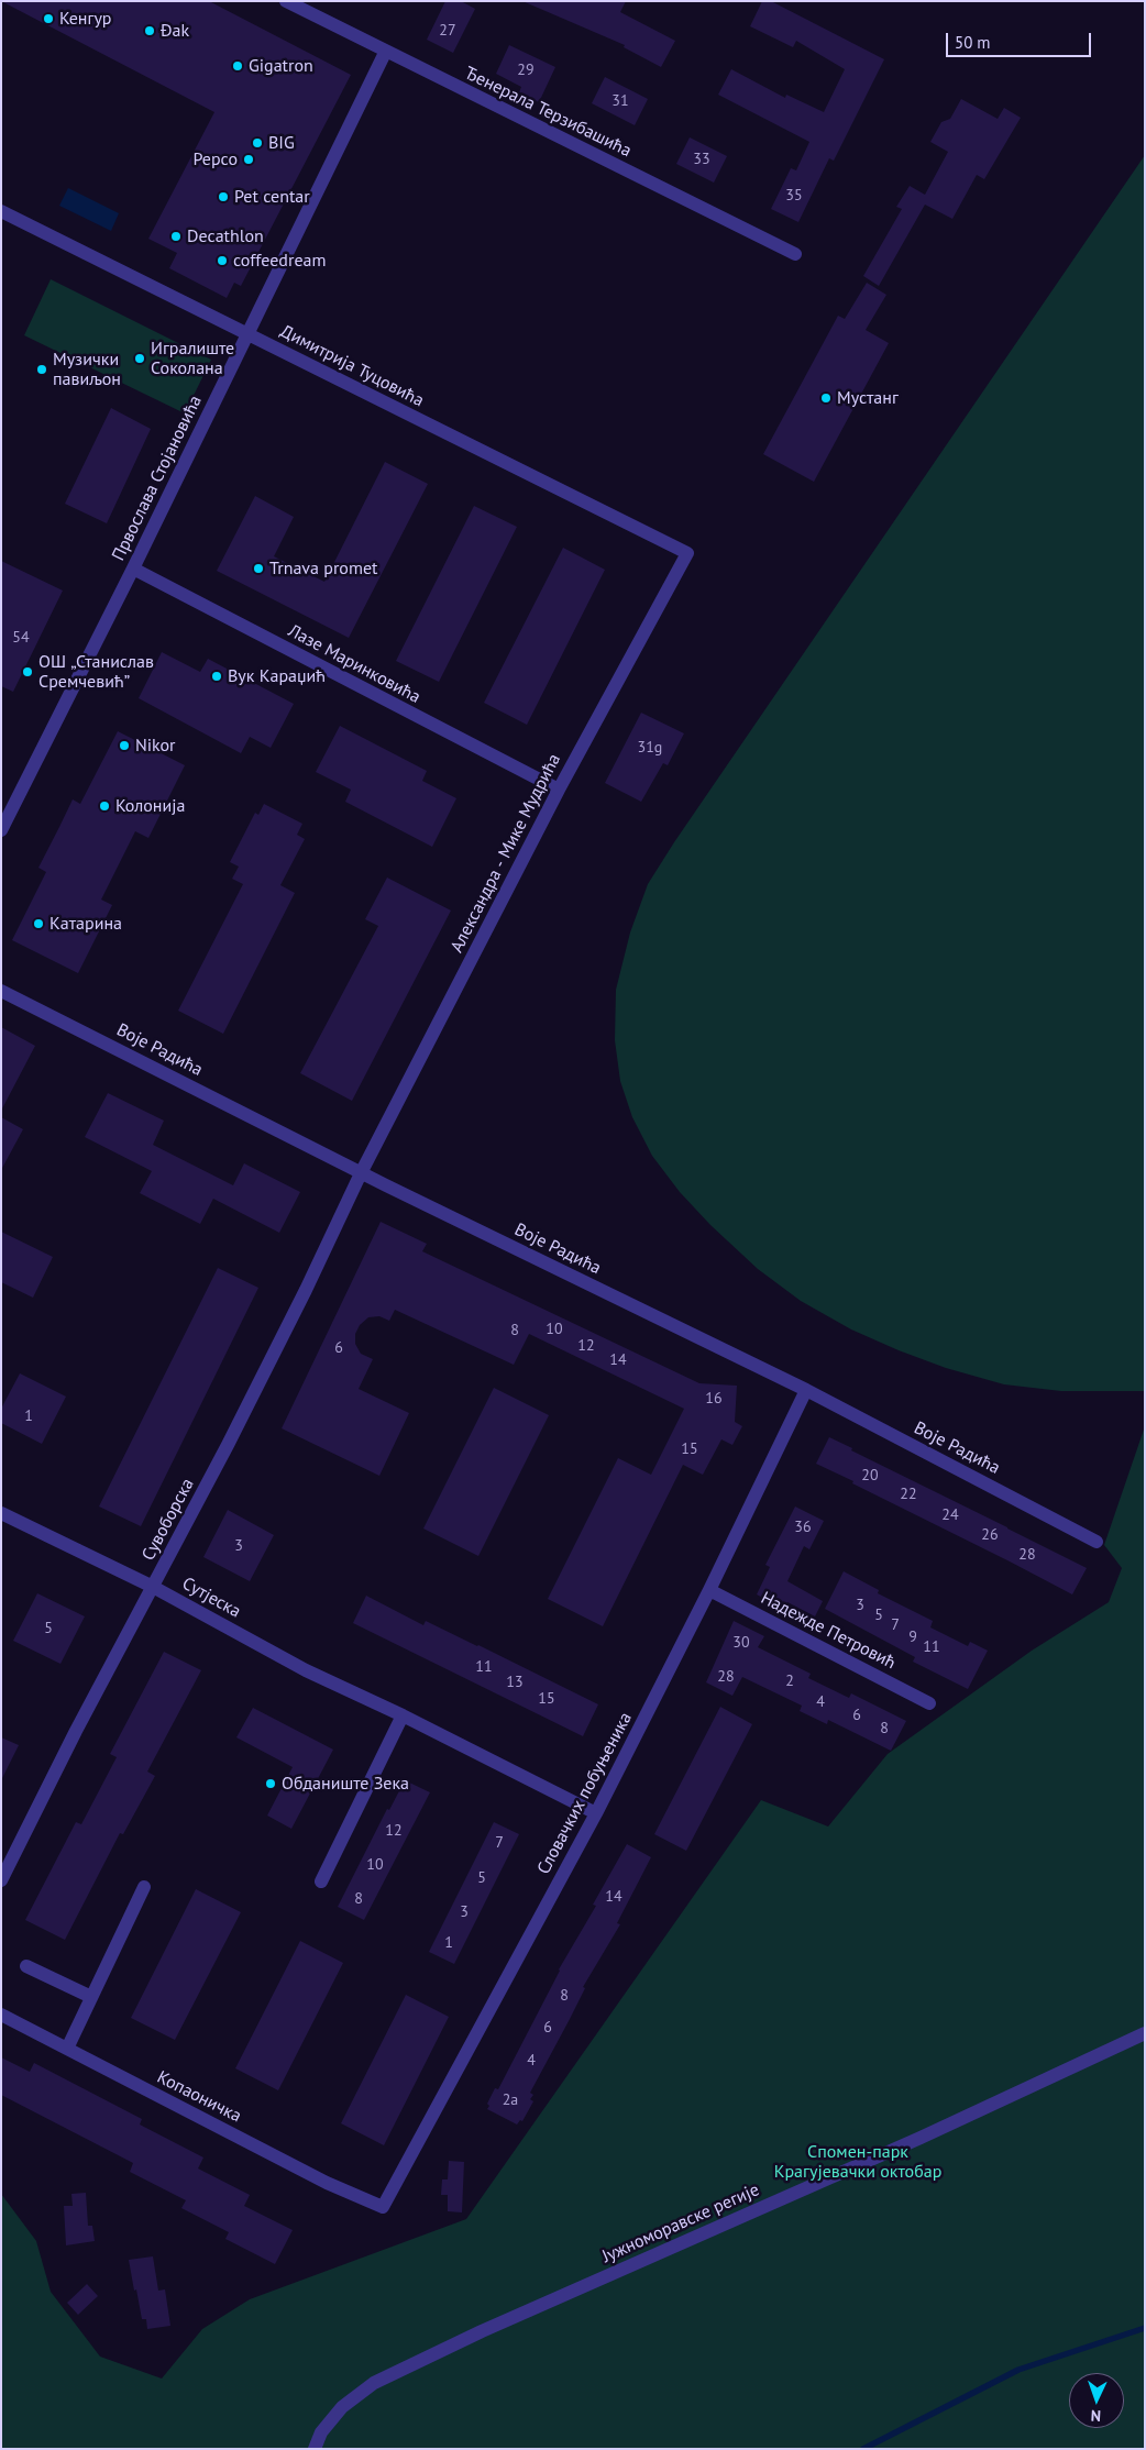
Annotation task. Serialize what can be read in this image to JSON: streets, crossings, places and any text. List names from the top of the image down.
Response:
{
  "streets": {
    "street": [
      "Ђенерала Терзибашића",
      "Димитрија Туцовића",
      "Првослава Стојановића",
      "Лазе Маринковића",
      "Александра - Мике Мудрића",
      "Воје Радића",
      "Сувоборска",
      "Сутјеска",
      "Надежде Петровић",
      "Словачких побуњеника",
      "Копаоничка",
      "Јужноморавске регије"
    ]
  },
  "crossings": [
    ["Ђенерала Терзибашића", "Првослава Стојановића"],
    ["Димитрија Туцовића", "Првослава Стојановића"],
    ["Димитрија Туцовића", "Александра - Мике Мудрића"],
    ["Првослава Стојановића", "Лазе Маринковића"],
    ["Лазе Маринковића", "Александра - Мике Мудрића"],
    ["Александра - Мике Мудрића", "Воје Радића"],
    ["Александра - Мике Мудрића", "Сувоборска"],
    ["Воје Радића", "Сувоборска"],
    ["Воје Радића", "Словачких побуњеника"],
    ["Сувоборска", "Сутјеска"],
    ["Сутјеска", "Словачких побуњеника"],
    ["Надежде Петровић", "Словачких побуњеника"],
    ["Словачких побуњеника", "Копаоничка"]
  ],
  "parks": ["Спомен-парк Крагујевачки октобар"],
  "places": [
    "Кенгур",
    "Đak",
    "Gigatron",
    "BIG",
    "Pepco",
    "Pet centar",
    "Decathlon",
    "coffeedream",
    "Игралиште Соколана",
    "Музички павиљон",
    "Мустанг",
    "Trnava promet",
    "ОШ „Станислав Сремчевић”",
    "Вук Караџић",
    "Nikor",
    "Колонија",
    "Катарина",
    "Обданиште Зека"
  ],
  "house_numbers": [
    "27",
    "29",
    "31",
    "33",
    "35",
    "54",
    "31g",
    "10",
    "8",
    "12",
    "6",
    "14",
    "16",
    "1",
    "15",
    "20",
    "22",
    "24",
    "36",
    "26",
    "3",
    "28",
    "3",
    "5",
    "7",
    "5",
    "9",
    "30",
    "11",
    "11",
    "28",
    "2",
    "13",
    "15",
    "4",
    "6",
    "8",
    "12",
    "7",
    "10",
    "5",
    "14",
    "8",
    "3",
    "1",
    "8",
    "6",
    "4",
    "2a"
  ],
  "scale_bar": "50 m",
  "north": "bottom"
}
